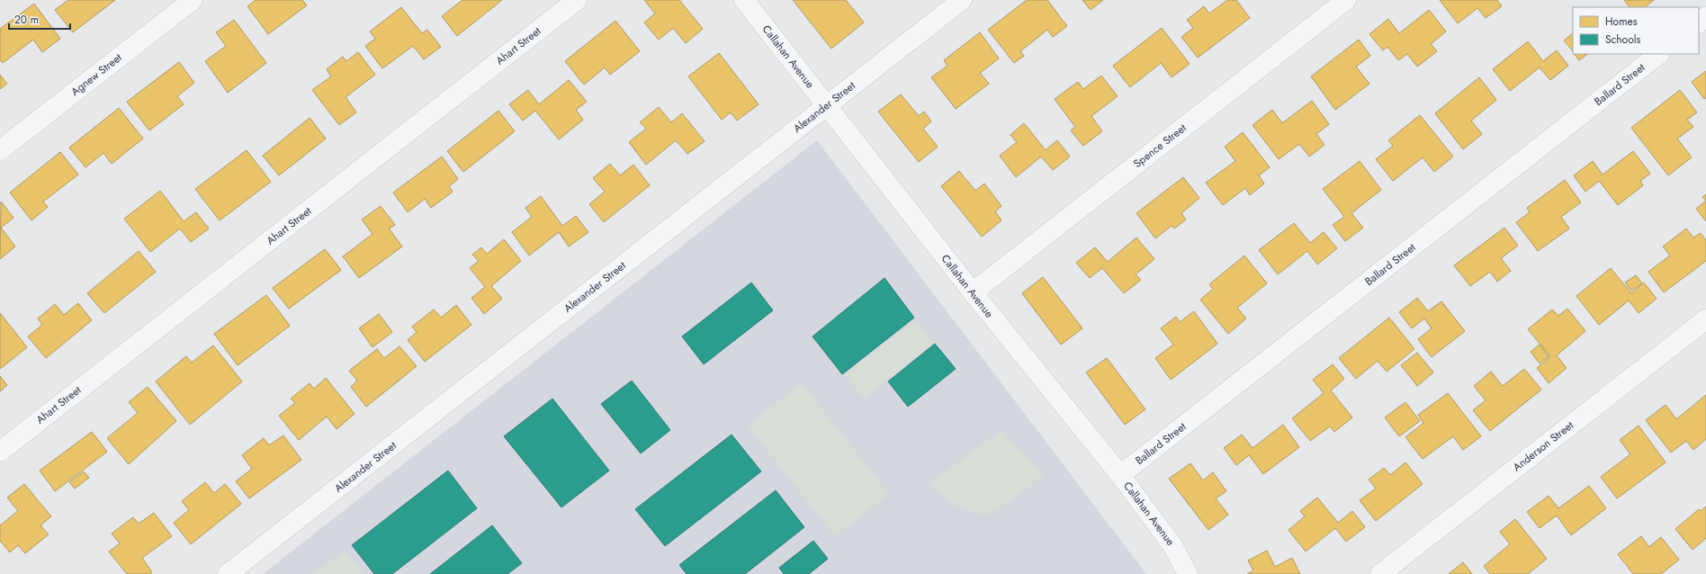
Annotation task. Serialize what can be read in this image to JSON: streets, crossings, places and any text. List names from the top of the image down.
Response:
{
  "streets": {
    "street": [
      "Ahart Street",
      "Callahan Avenue",
      "Agnew Street",
      "Ballard Street",
      "Alexander Street",
      "Spence Street",
      "Anderson Street"
    ]
  },
  "crossings": [
    ["Callahan Avenue", "Ballard Street"],
    ["Callahan Avenue", "Alexander Street"],
    ["Callahan Avenue", "Spence Street"]
  ],
  "legend": ["Homes", "Schools"],
  "scale_bar": "20 m"
}
